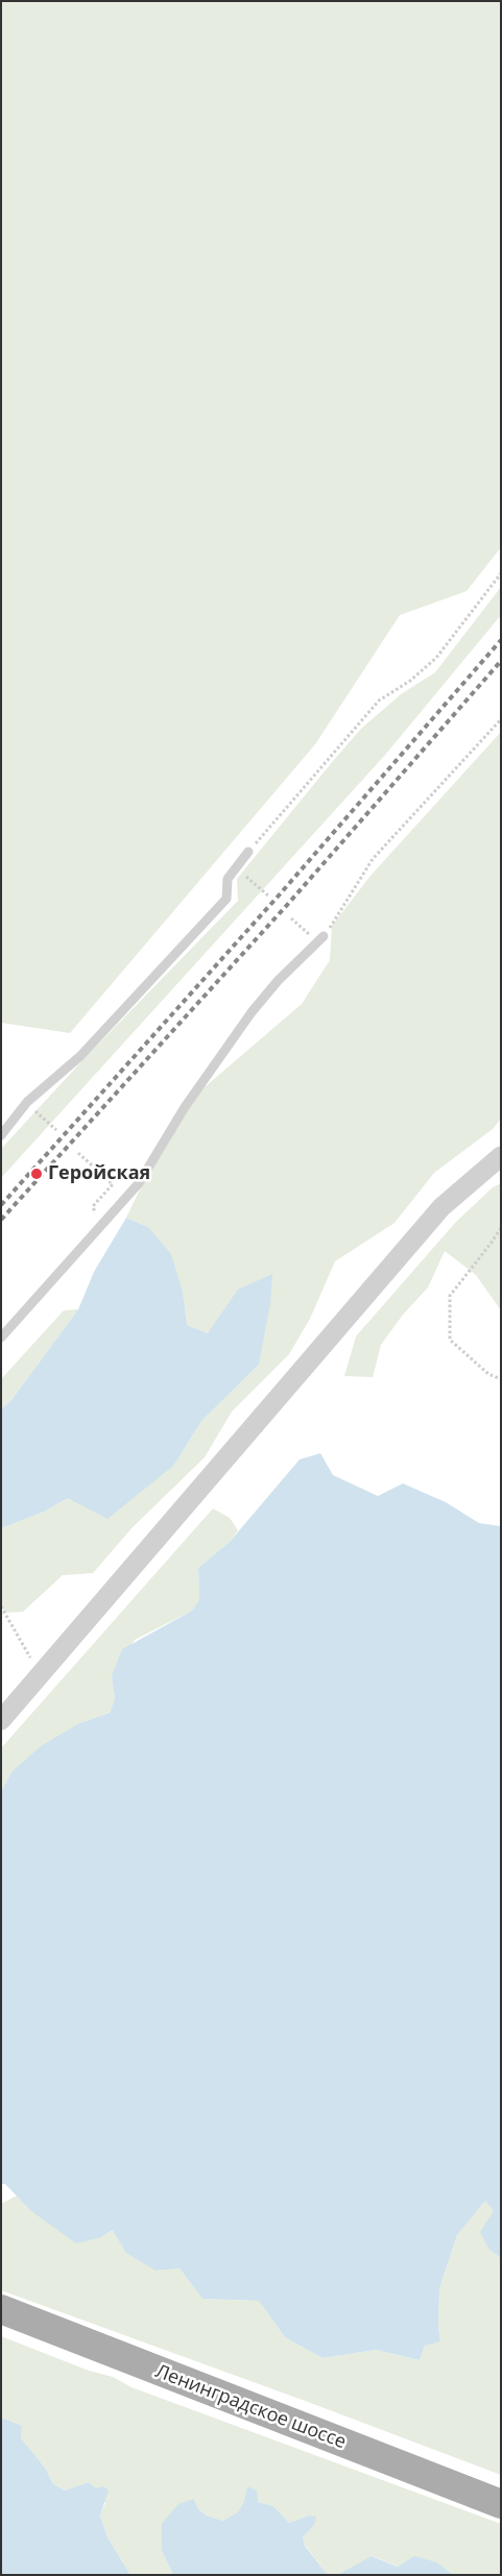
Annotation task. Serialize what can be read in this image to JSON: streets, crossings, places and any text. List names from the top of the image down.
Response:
{
  "streets": {
    "main road": ["Ленинградское шоссе"]
  },
  "places": ["Геройская"]
}
